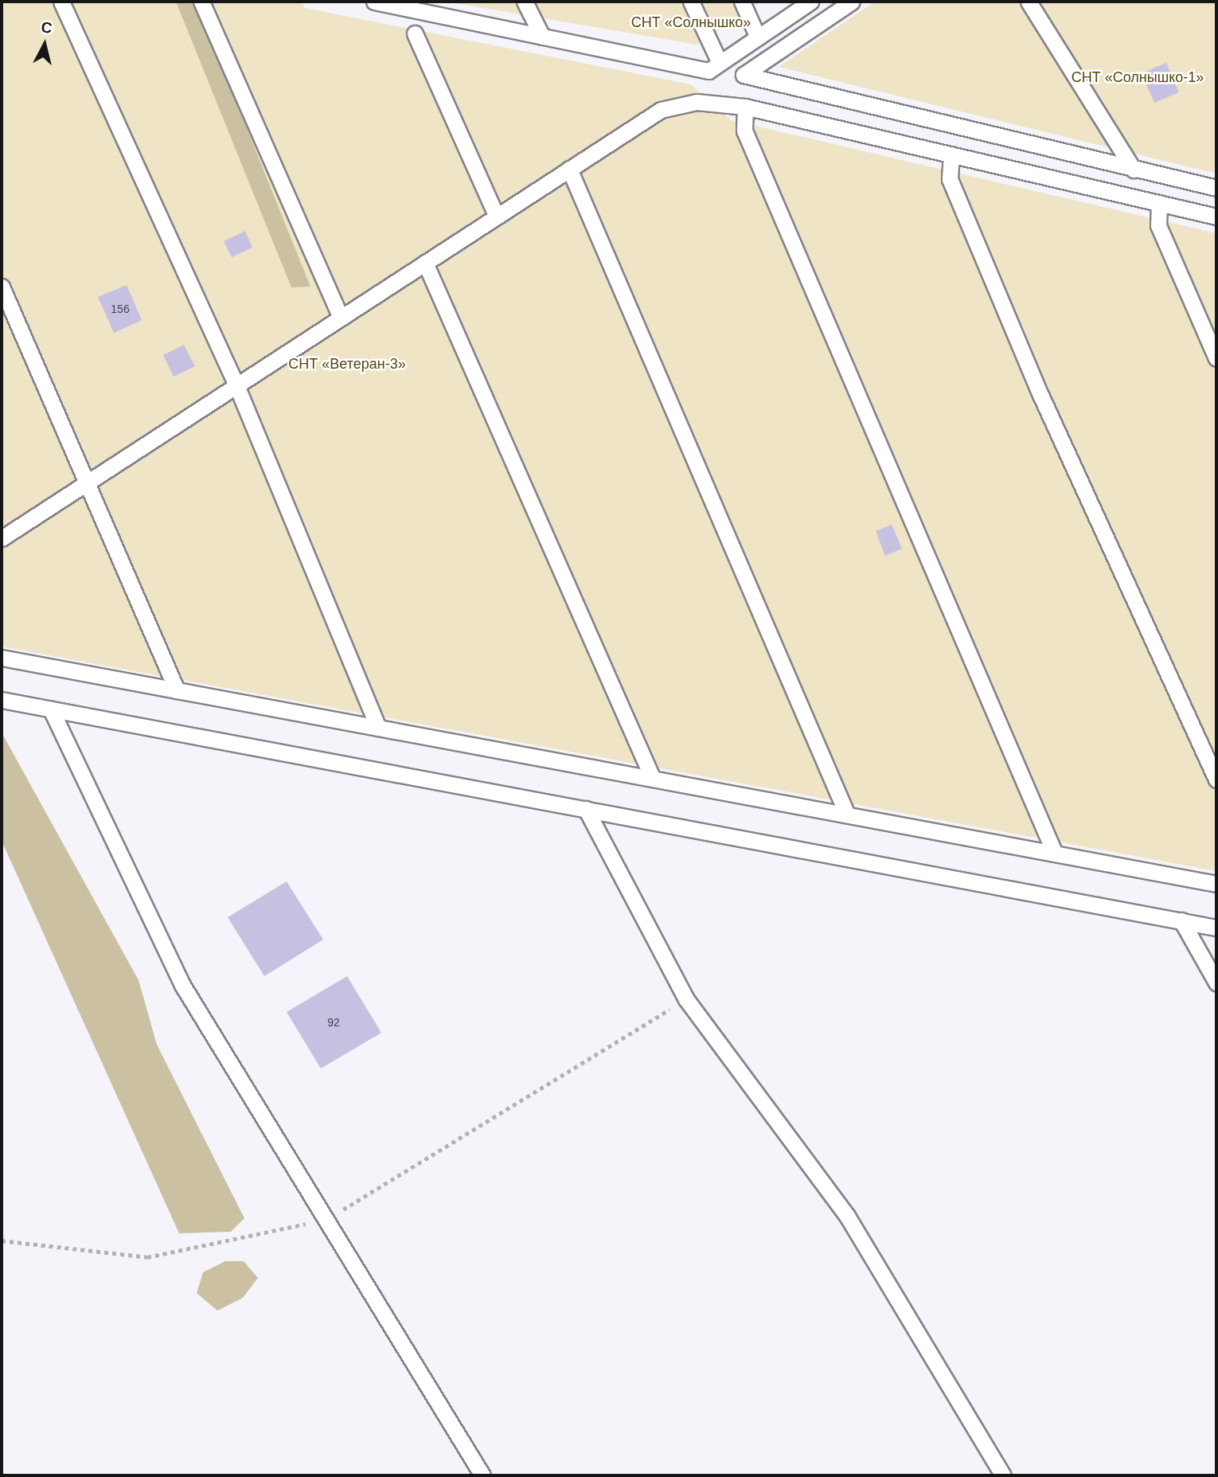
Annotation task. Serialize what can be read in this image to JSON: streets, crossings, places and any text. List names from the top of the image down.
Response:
{
  "parks": ["СНТ «Солнышко»", "СНТ «Солнышко-1»", "СНТ «Ветеран-3»"],
  "house_numbers": ["156", "92"],
  "north": "top"
}
